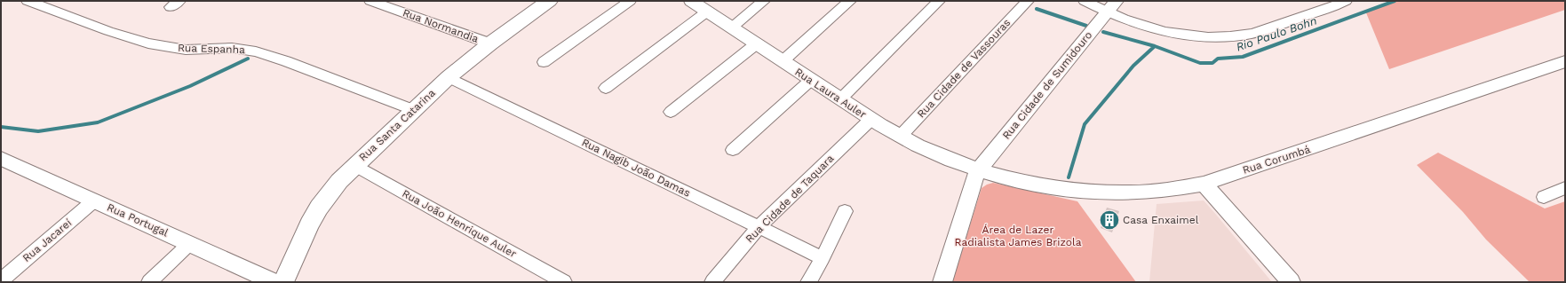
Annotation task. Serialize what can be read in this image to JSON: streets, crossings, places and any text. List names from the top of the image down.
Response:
{
  "streets": {
    "main road": ["Rua Santa Catarina"],
    "street": [
      "Rua Normandia",
      "Rua Espanha",
      "Rua Cidade de Vassouras",
      "Rua Cidade de Sumidouro",
      "Rua Laura Auler",
      "Rua Corumbá",
      "Rua Nagib João Damas",
      "Rua Cidade de Taquara",
      "Rua Portugal",
      "Rua João Henrique Auler",
      "Rua Jacareí"
    ]
  },
  "crossings": [
    ["Rua Normandia", "Rua Santa Catarina"],
    ["Rua Espanha", "Rua Santa Catarina"],
    ["Rua Cidade de Vassouras", "Rua Laura Auler"],
    ["Rua Cidade de Sumidouro", "Rua Laura Auler"],
    ["Rua Cidade de Sumidouro", "Rua Corumbá"],
    ["Rua Laura Auler", "Rua Corumbá"],
    ["Rua Laura Auler", "Rua Cidade de Taquara"],
    ["Rua Santa Catarina", "Rua Nagib João Damas"],
    ["Rua Santa Catarina", "Rua João Henrique Auler"],
    ["Rua Nagib João Damas", "Rua Cidade de Taquara"],
    ["Rua Portugal", "Rua Jacareí"]
  ],
  "water": ["Rio Paulo Bohn"],
  "parks": ["Área de Lazer Radialista James Brizola"],
  "places": {
    "building": ["Casa Enxaimel"]
  }
}
